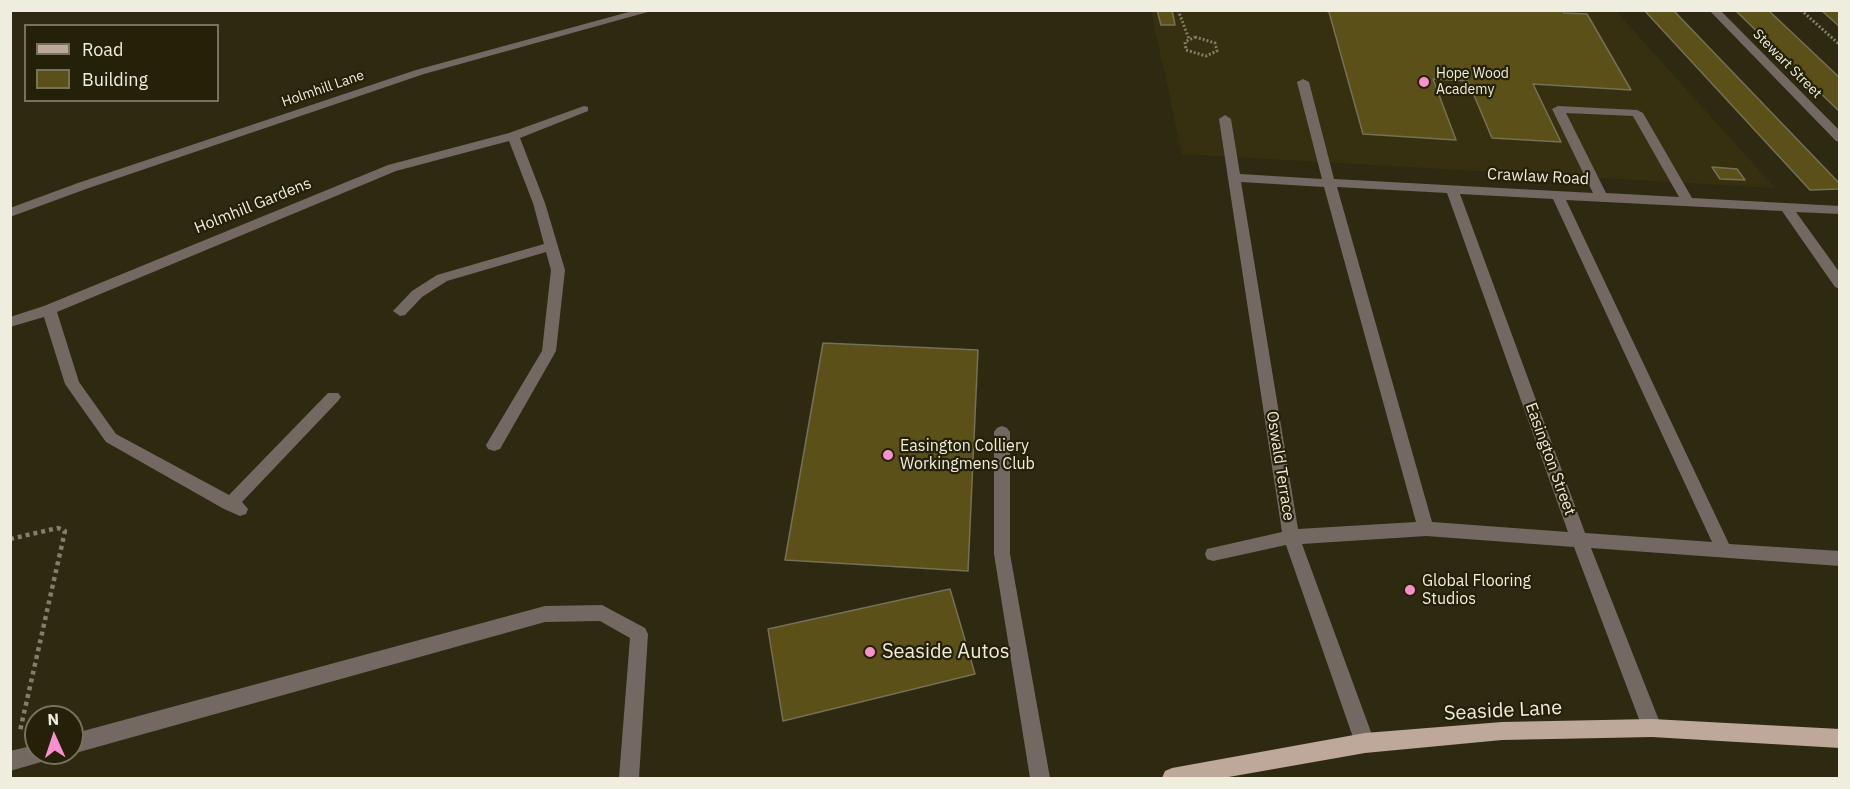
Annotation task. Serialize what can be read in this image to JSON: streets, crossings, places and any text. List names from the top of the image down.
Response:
{
  "streets": {
    "main road": ["Seaside Lane"],
    "street": [
      "Stewart Street",
      "Holmhill Lane",
      "Crawlaw Road",
      "Holmhill Gardens",
      "Easington Street",
      "Oswald Terrace"
    ]
  },
  "crossings": [
    ["Crawlaw Road", "Easington Street"],
    ["Crawlaw Road", "Oswald Terrace"],
    ["Easington Street", "Seaside Lane"],
    ["Oswald Terrace", "Seaside Lane"]
  ],
  "places": [
    "Hope Wood Academy",
    "Easington Colliery Workingmens Club",
    "Global Flooring Studios",
    "Seaside Autos"
  ],
  "legend": ["Road", "Building"],
  "north": "top"
}
